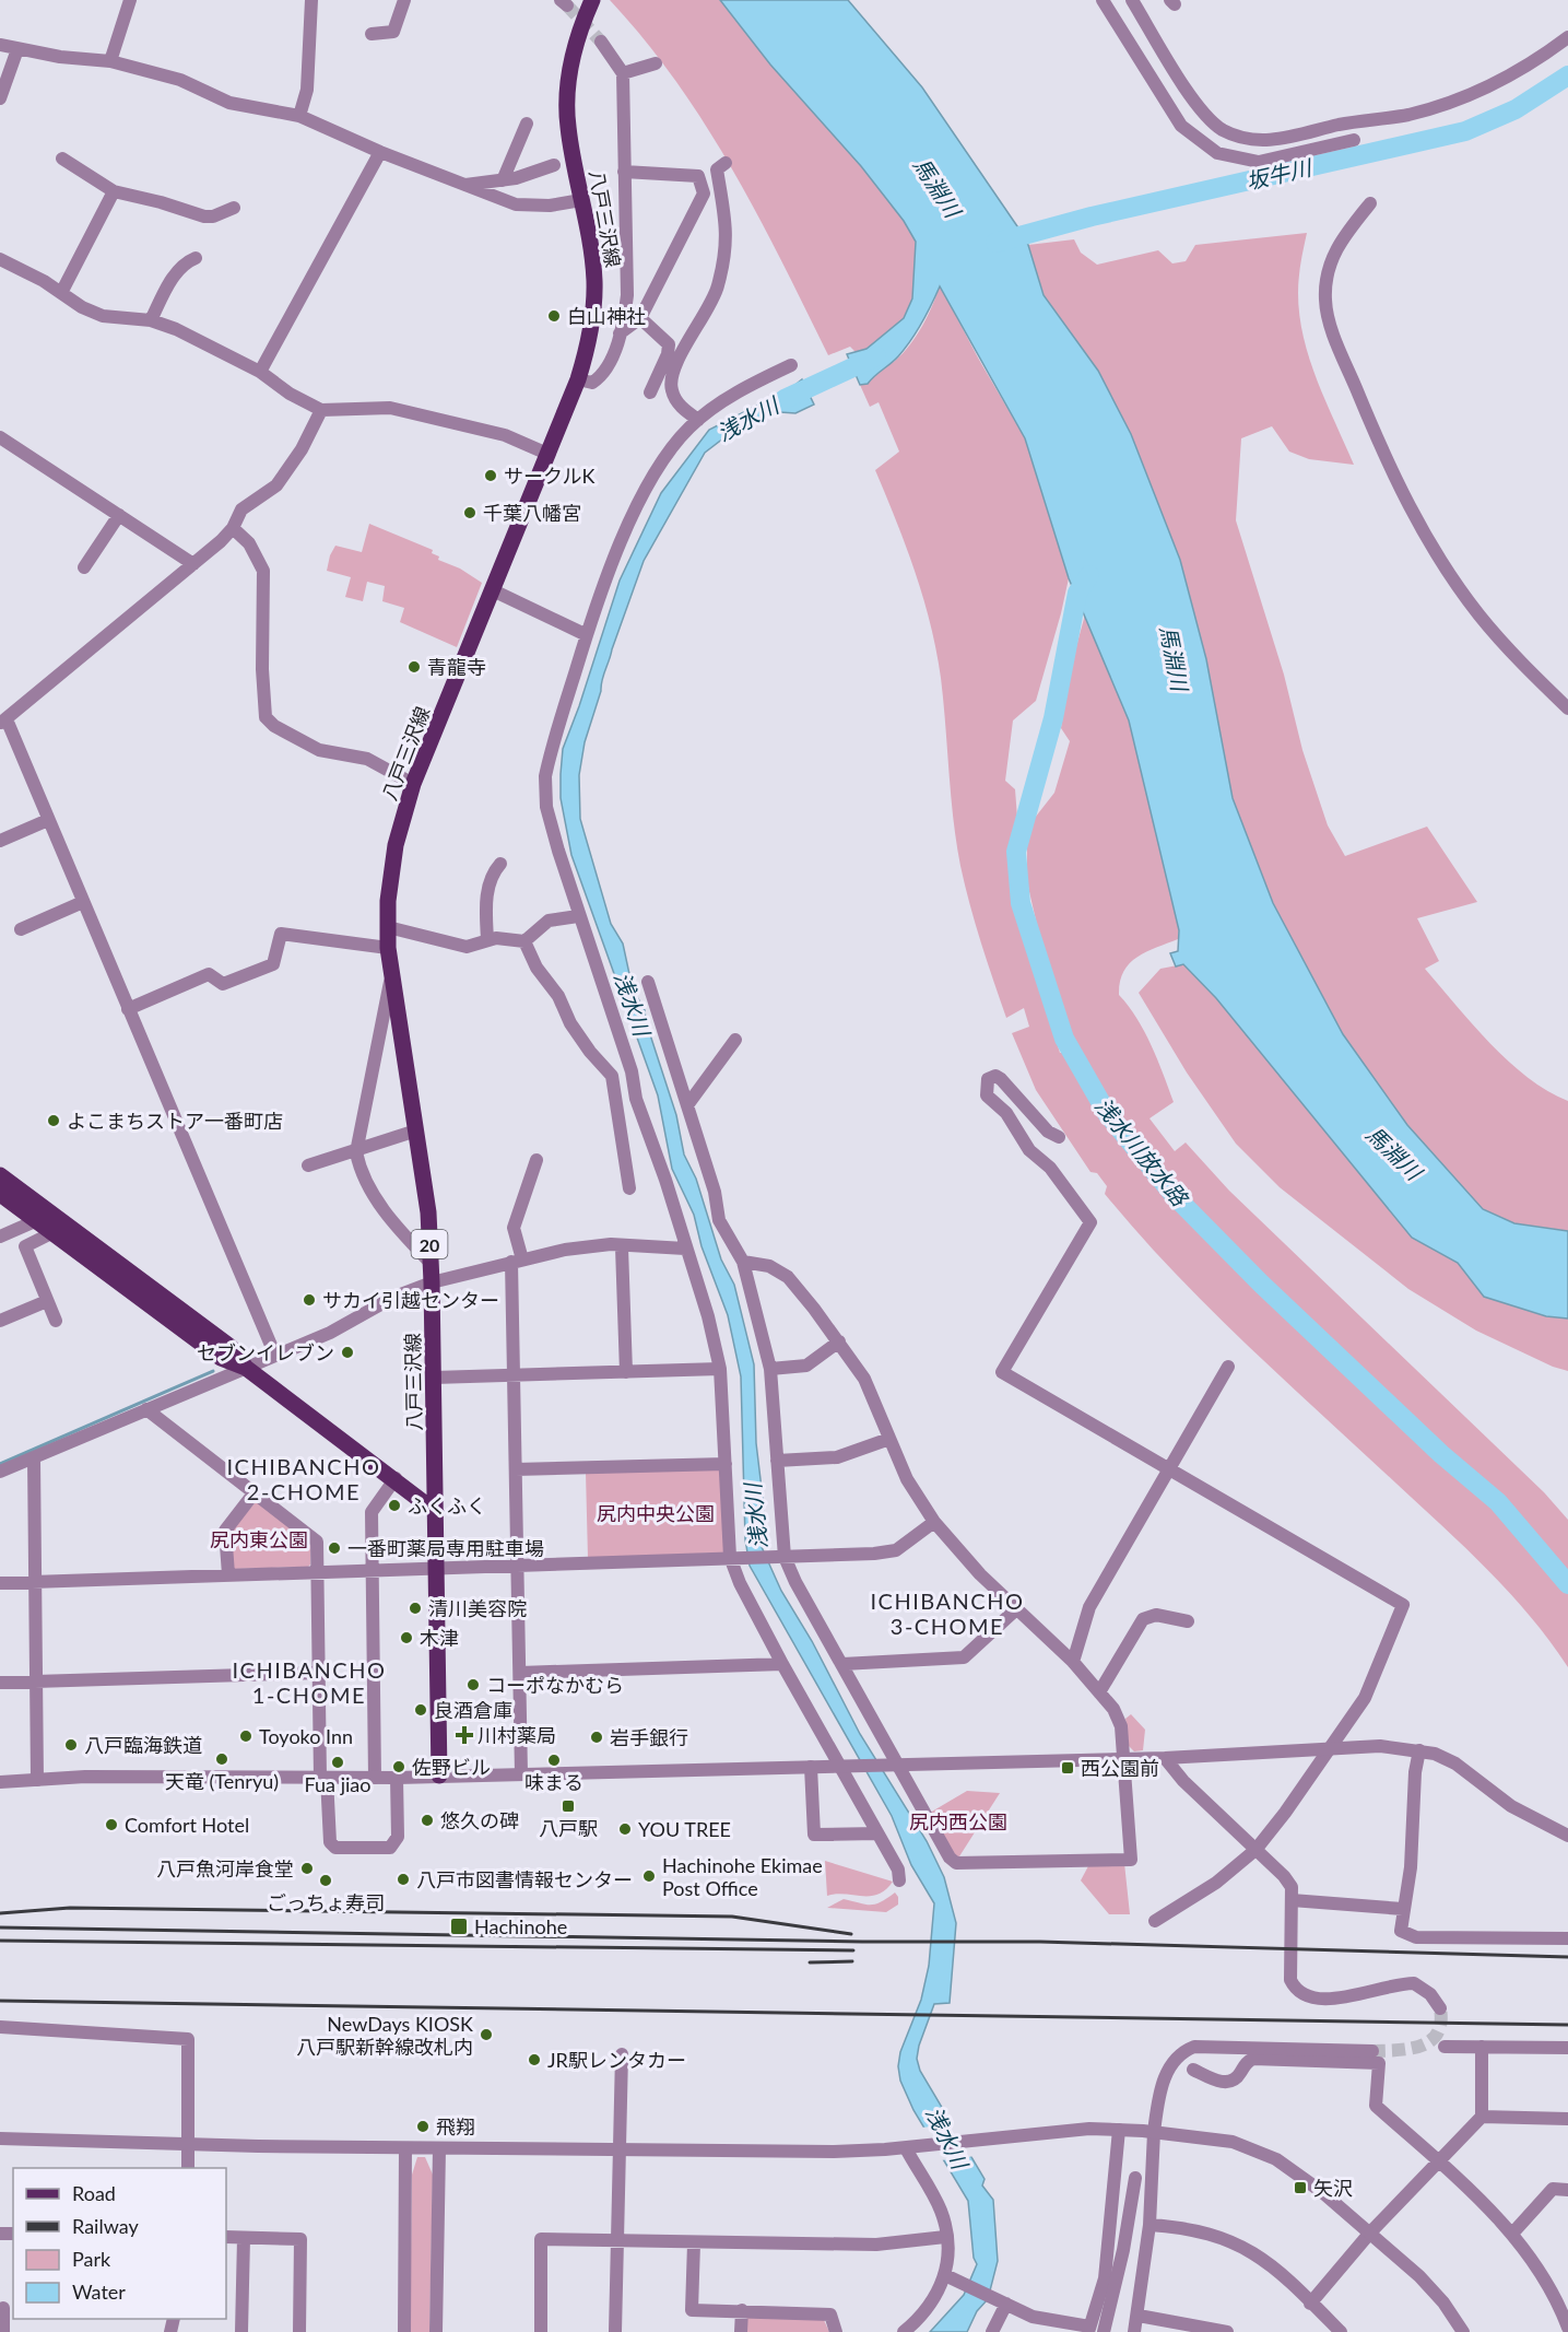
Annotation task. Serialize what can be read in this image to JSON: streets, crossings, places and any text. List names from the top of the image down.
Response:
{
  "streets": {
    "main road": ["八戸三沢線", "20"]
  },
  "districts": ["ICHIBANCHO 2-CHOME", "ICHIBANCHO 3-CHOME", "ICHIBANCHO 1-CHOME"],
  "water": [
    "坂牛川",
    "馬淵川",
    "浅水川",
    "浅水川放水路"
  ],
  "parks": ["尻内中央公園", "尻内東公園", "尻内西公園"],
  "places": {
    "other": [
      "白山神社",
      "サークルK",
      "千葉八幡宮",
      "青龍寺",
      "よこまちストア一番町店",
      "サカイ引越センター",
      "セブンイレブン",
      "ふくふく",
      "一番町薬局専用駐車場",
      "清川美容院",
      "木津",
      "コーポなかむら",
      "良酒倉庫",
      "Toyoko Inn",
      "岩手銀行",
      "八戸臨海鉄道",
      "天竜 (Tenryu)",
      "味まる",
      "Fua jiao",
      "佐野ビル",
      "悠久の碑",
      "Comfort Hotel",
      "YOU TREE",
      "八戸魚河岸食堂",
      "Hachinohe Ekimae Post Office",
      "八戸市図書情報センター",
      "ごっちょ寿司",
      "NewDays KIOSK 八戸駅新幹線改札内",
      "JR駅レンタカー",
      "飛翔"
    ],
    "health": ["川村薬局"],
    "transit": [
      "西公園前",
      "八戸駅",
      "Hachinohe",
      "矢沢"
    ]
  },
  "legend": [
    "Road",
    "Railway",
    "Park",
    "Water"
  ]
}
